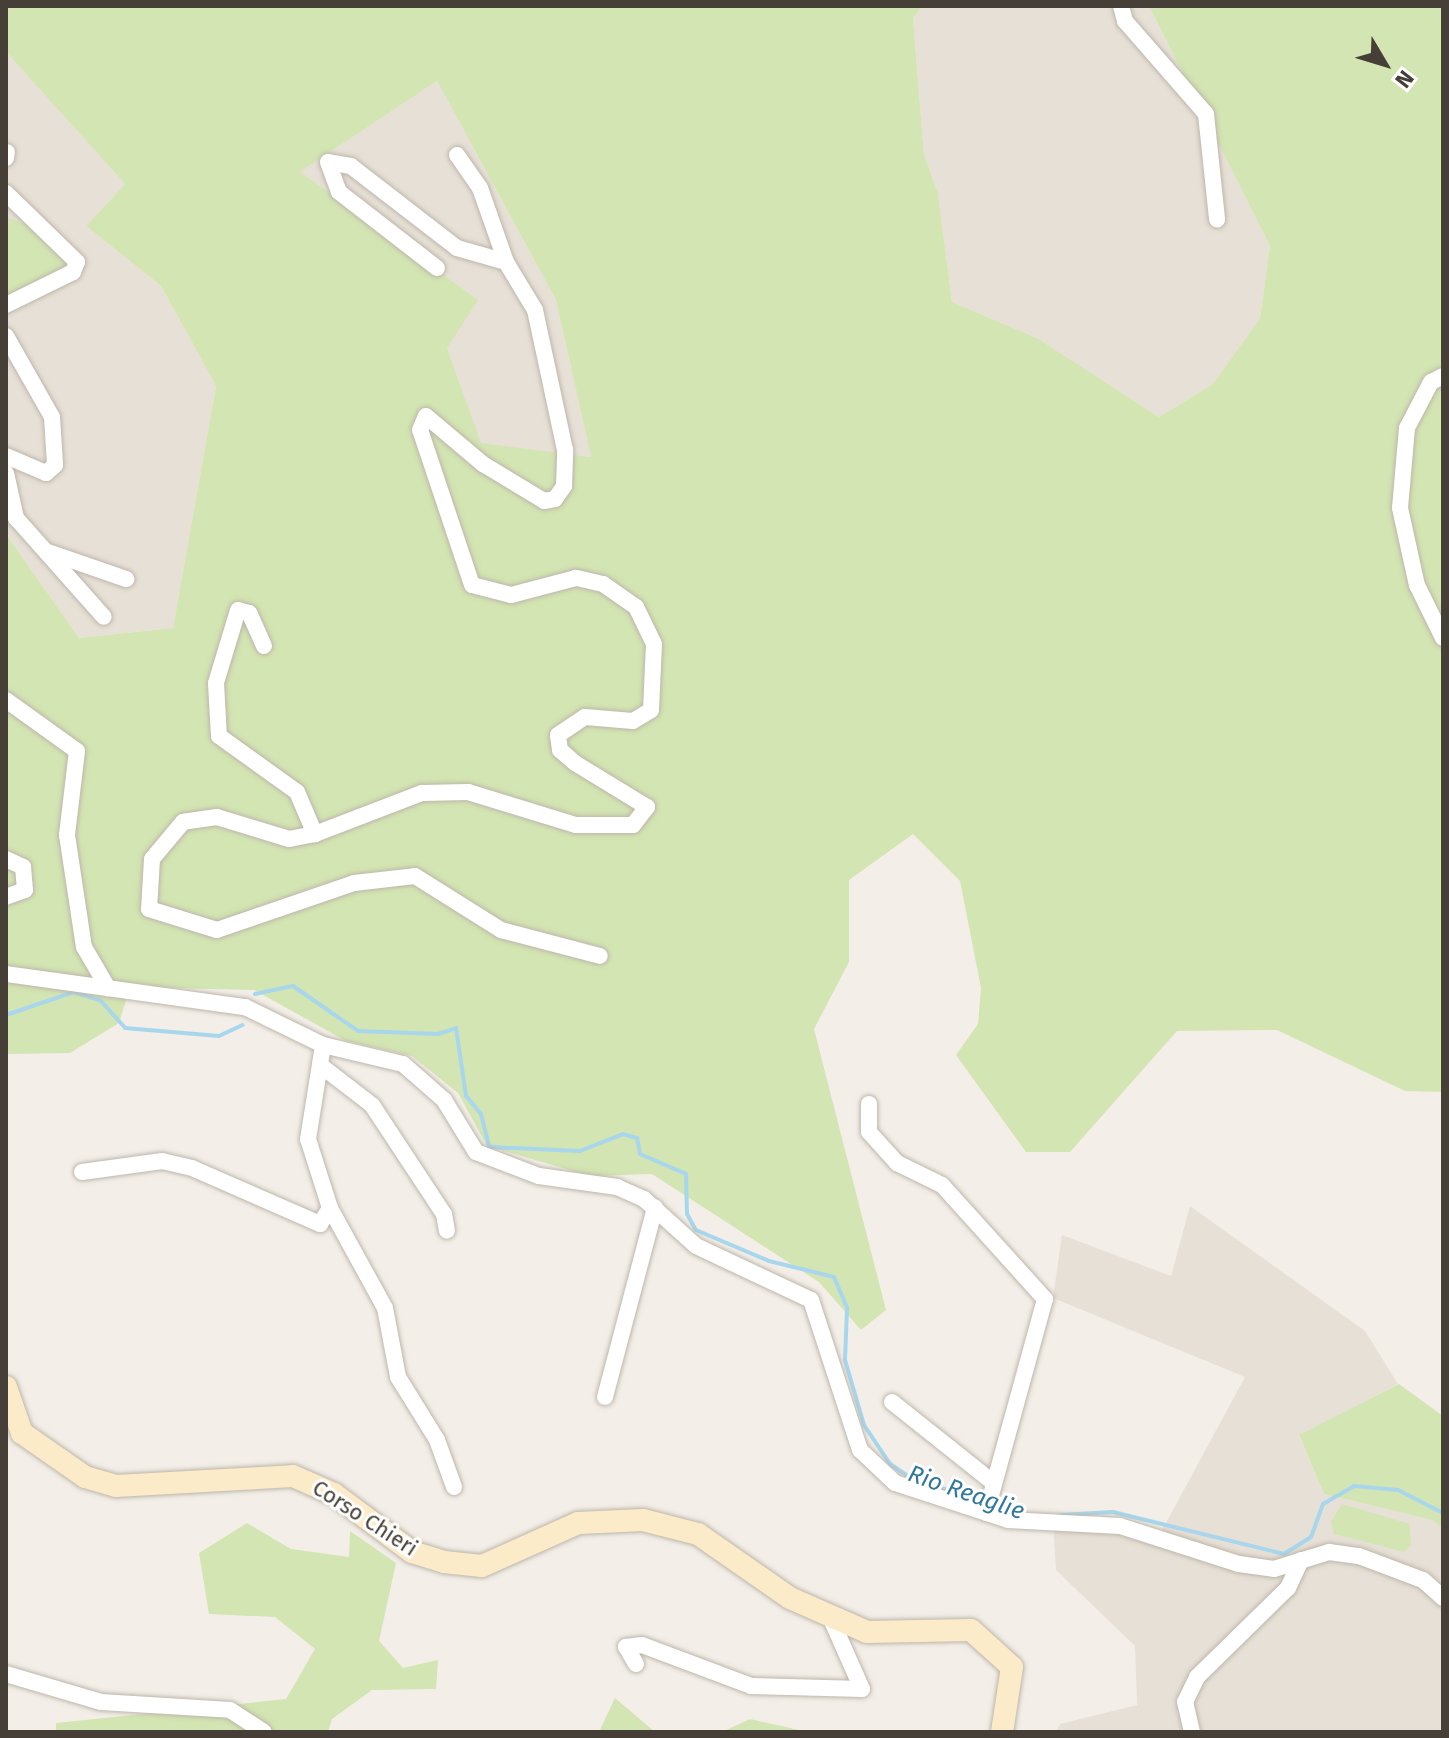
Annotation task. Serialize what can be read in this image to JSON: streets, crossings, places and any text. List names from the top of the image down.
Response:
{
  "streets": {
    "main road": ["Corso Chieri"]
  },
  "water": ["Rio Reaglie"],
  "north": "bottom right"
}
